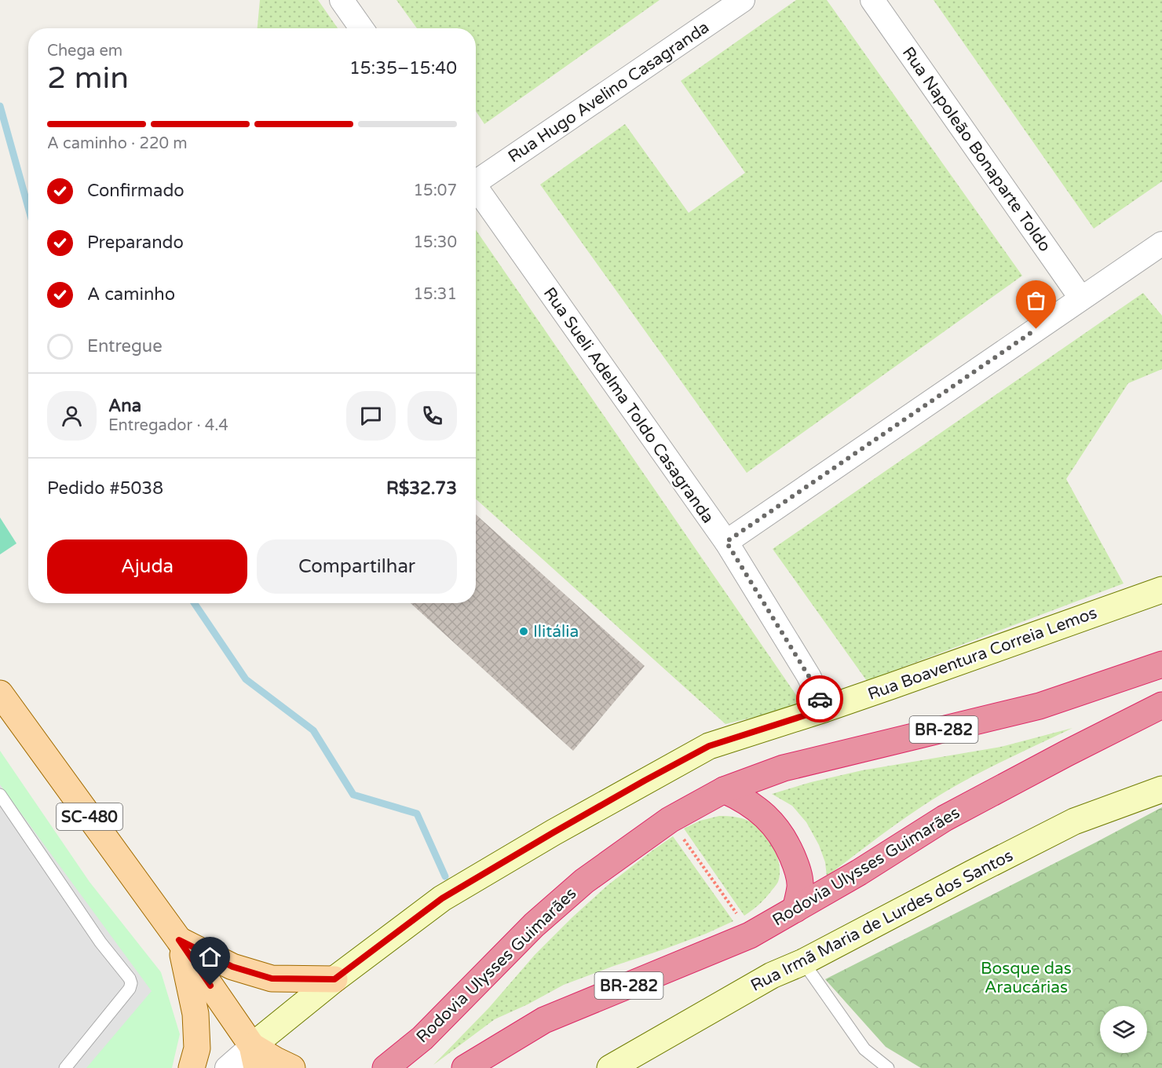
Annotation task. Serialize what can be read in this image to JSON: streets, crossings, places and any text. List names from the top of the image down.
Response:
{
  "streets": {
    "highway": ["BR-282", "Rodovia Ulysses Guimarães"],
    "main road": ["SC-480"],
    "street": [
      "Rua Hugo Avelino Casagranda",
      "Rua Napoleão Bonaparte Toldo",
      "Rua Sueli Adelma Toldo Casagranda",
      "Rua Boaventura Correia Lemos",
      "Rua Irmã Maria de Lurdes dos Santos"
    ]
  },
  "crossings": [
    ["Rua Sueli Adelma Toldo Casagranda", "Rua Boaventura Correia Lemos"],
    ["Rua Boaventura Correia Lemos", "SC-480"]
  ],
  "parks": ["Bosque das Araucárias"],
  "places": ["Ilitália"],
  "page": {
    "heading": ["2 min", "Chega em", "15:35–15:40"],
    "panel": [
      "Ana",
      "Entregador · 4.4",
      "Pedido #5038",
      "R$32.73"
    ],
    "bar": "A caminho · 220 m",
    "list": [
      ["Confirmado", "15:07"],
      ["Preparando", "15:30"],
      ["A caminho", "15:31"],
      "Entregue"
    ],
    "buttons": ["Ajuda", "Compartilhar"]
  }
}
